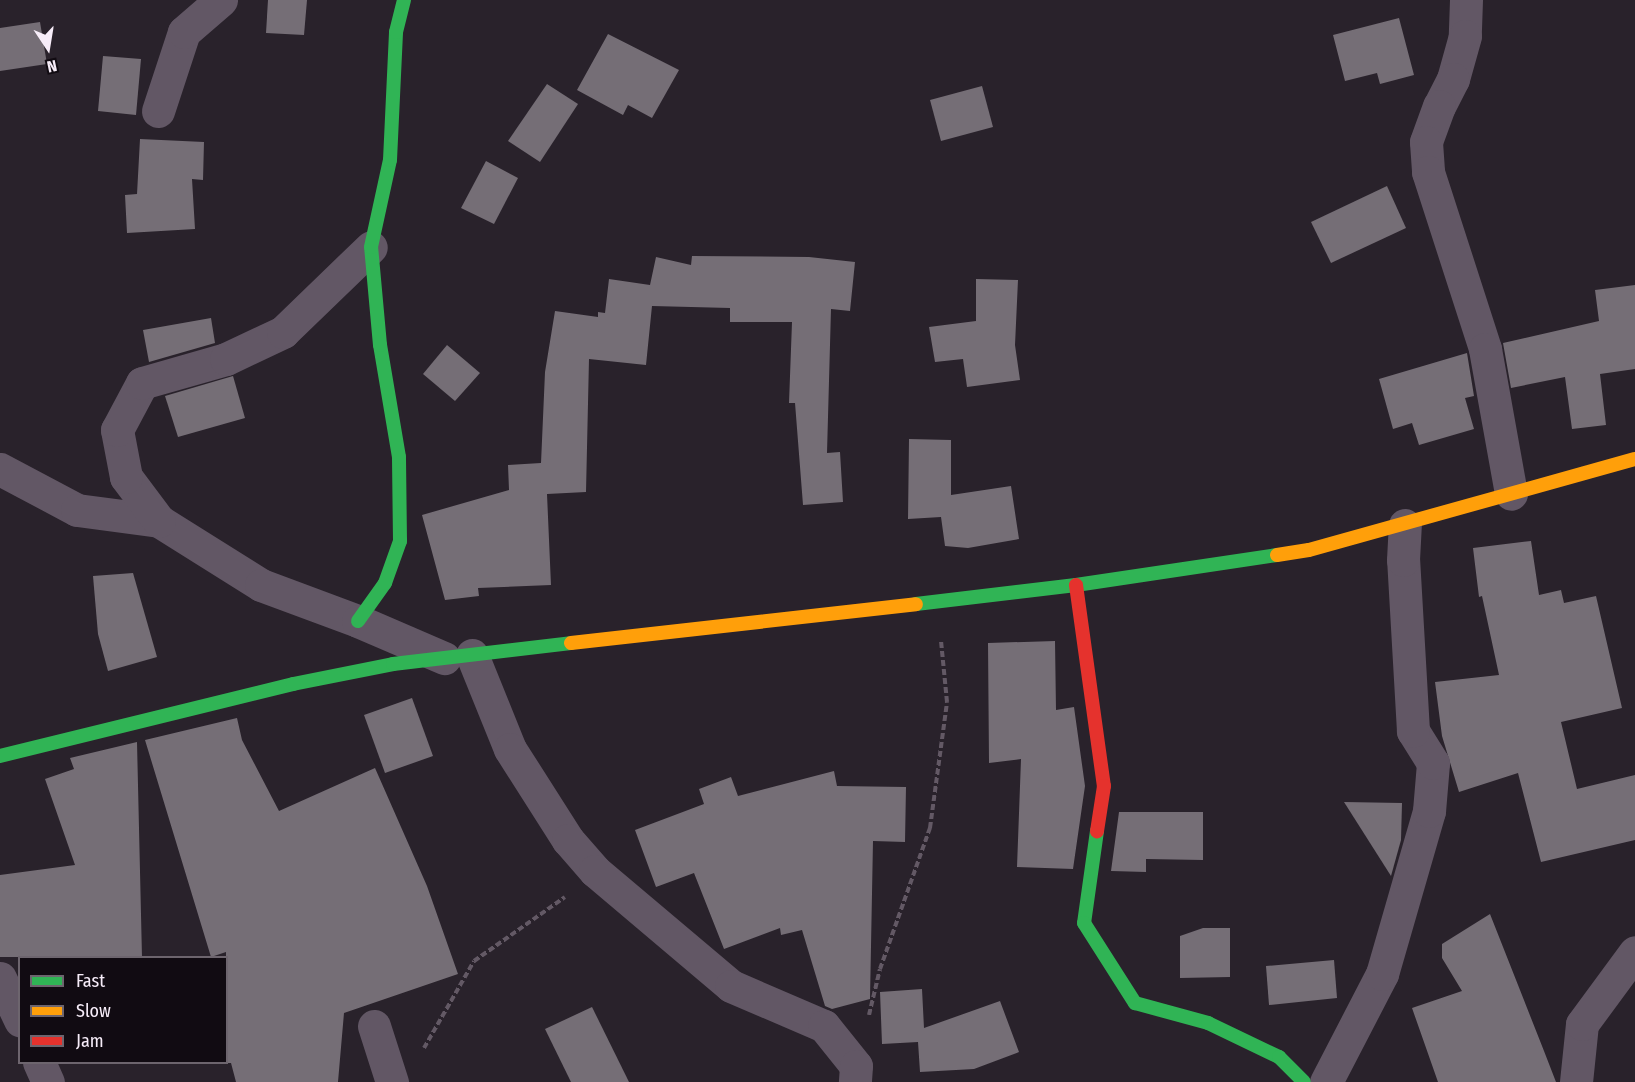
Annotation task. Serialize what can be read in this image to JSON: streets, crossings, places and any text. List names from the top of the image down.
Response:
{
  "legend": ["Fast", "Slow", "Jam"],
  "north": "bottom"
}
